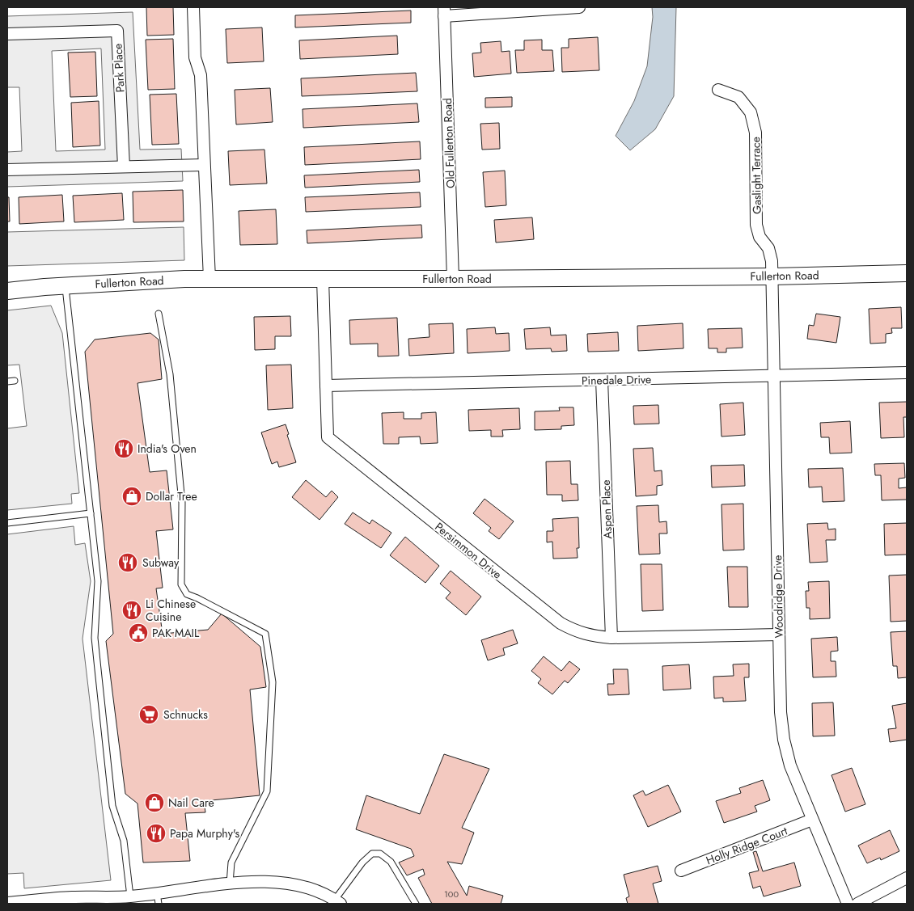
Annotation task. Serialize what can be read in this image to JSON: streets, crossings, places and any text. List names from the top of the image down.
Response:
{
  "streets": {
    "street": [
      "Park Place",
      "Old Fullerton Road",
      "Gaslight Terrace",
      "Fullerton Road",
      "Pinedale Drive",
      "Aspen Place",
      "Persimmon Drive",
      "Woodridge Drive",
      "Holly Ridge Court"
    ]
  },
  "crossings": [
    ["Old Fullerton Road", "Fullerton Road"],
    ["Gaslight Terrace", "Fullerton Road"],
    ["Gaslight Terrace", "Woodridge Drive"],
    ["Fullerton Road", "Persimmon Drive"],
    ["Fullerton Road", "Woodridge Drive"],
    ["Pinedale Drive", "Aspen Place"],
    ["Pinedale Drive", "Persimmon Drive"],
    ["Pinedale Drive", "Woodridge Drive"],
    ["Aspen Place", "Persimmon Drive"],
    ["Persimmon Drive", "Woodridge Drive"],
    ["Woodridge Drive", "Holly Ridge Court"]
  ],
  "places": {
    "restaurant": [
      "India's Oven",
      "Subway",
      "Li Chinese Cuisine",
      "Papa Murphy's"
    ],
    "shop": ["Dollar Tree", "Nail Care"],
    "public building": ["PAK MAIL"],
    "supermarket": ["Schnucks"]
  },
  "house_numbers": ["100"]
}
